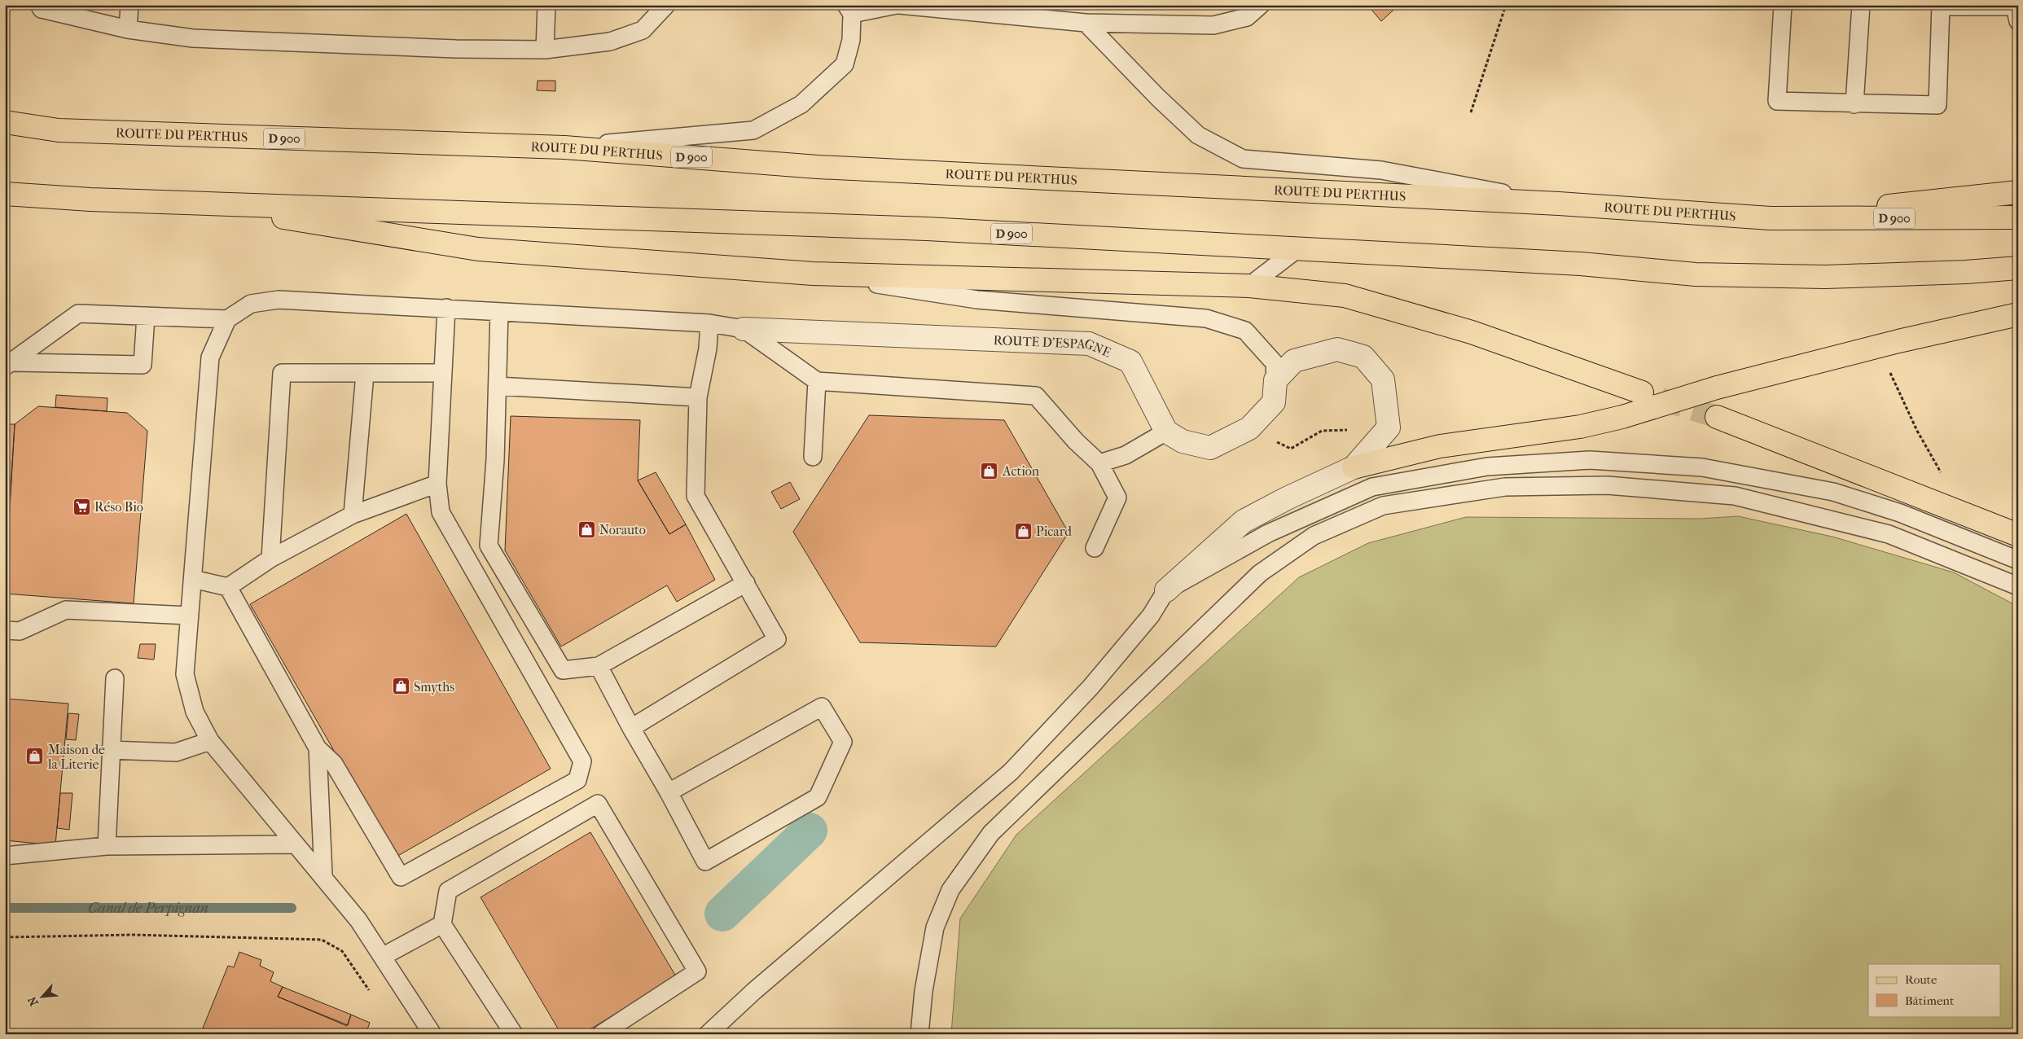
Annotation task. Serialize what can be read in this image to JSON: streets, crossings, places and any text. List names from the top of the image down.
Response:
{
  "streets": {
    "main road": ["ROUTE DU PERTHUS", "D 900"],
    "street": ["ROUTE D'ESPAGNE"]
  },
  "water": ["Canal de Perpignan"],
  "places": {
    "shop": [
      "Action",
      "Norauto",
      "Picard",
      "Smyths",
      "Maison de la Literie"
    ],
    "supermarket": ["Réso Bio"]
  },
  "legend": ["Route", "Bâtiment"],
  "north": "bottom left"
}
